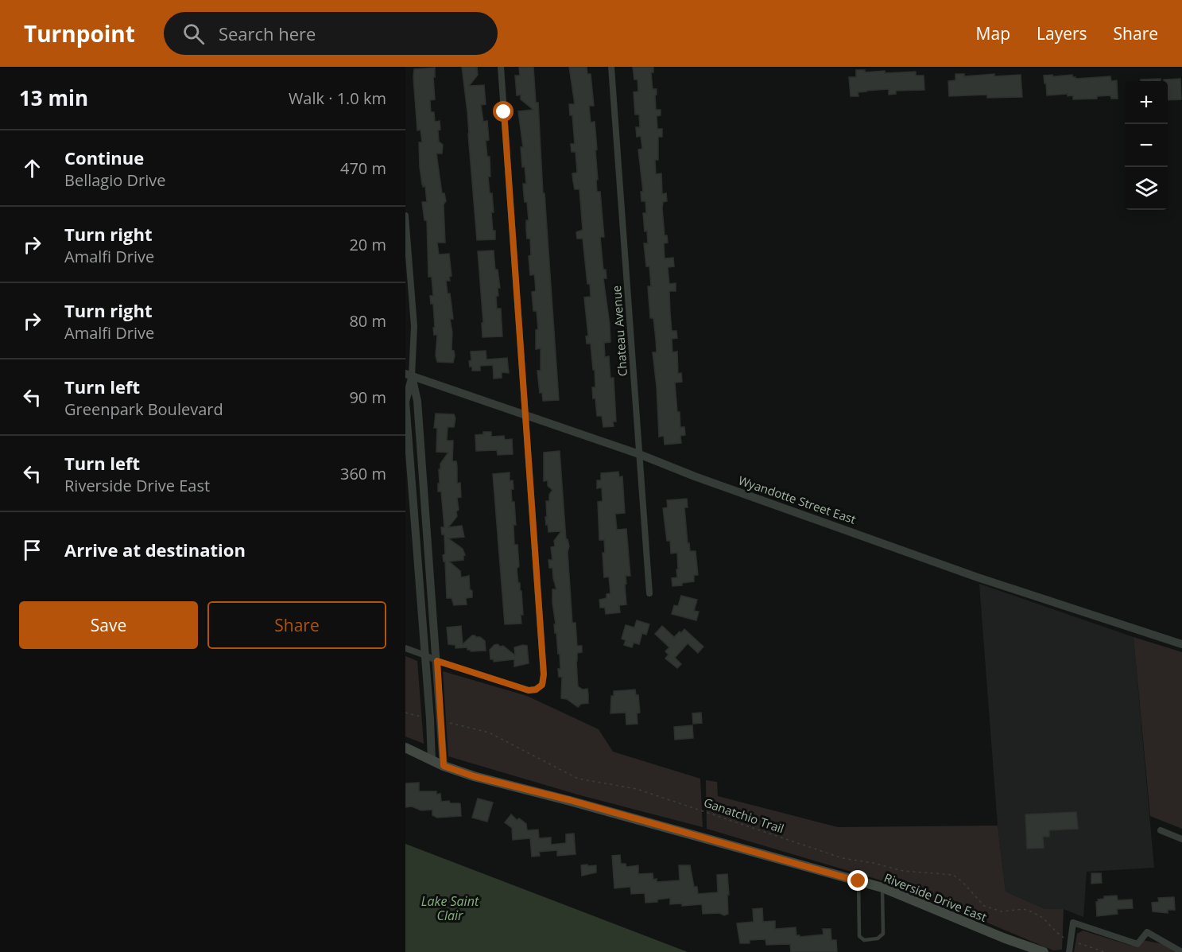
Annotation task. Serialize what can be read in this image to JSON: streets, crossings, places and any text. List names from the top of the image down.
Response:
{
  "streets": {
    "main road": ["Riverside Drive East"],
    "street": ["Chateau Avenue", "Wyandotte Street East"],
    "path": ["Ganatchio Trail"]
  },
  "crossings": [
    ["Chateau Avenue", "Wyandotte Street East"]
  ],
  "water": ["Lake Saint Clair"],
  "page": {
    "header": "Turnpoint",
    "search": "Search here",
    "nav": ["Map", "Layers", "Share"],
    "heading": ["13 min", "Walk · 1.0 km"],
    "map_buttons": ["+", "−"],
    "list": [
      ["Continue", "Bellagio Drive", "470 m"],
      ["Turn right", "Amalfi Drive", "20 m"],
      ["Turn right", "Amalfi Drive", "80 m"],
      ["Turn left", "Greenpark Boulevard", "90 m"],
      ["Turn left", "Riverside Drive East", "360 m"],
      "Arrive at destination"
    ],
    "buttons": ["Save", "Share"]
  }
}
